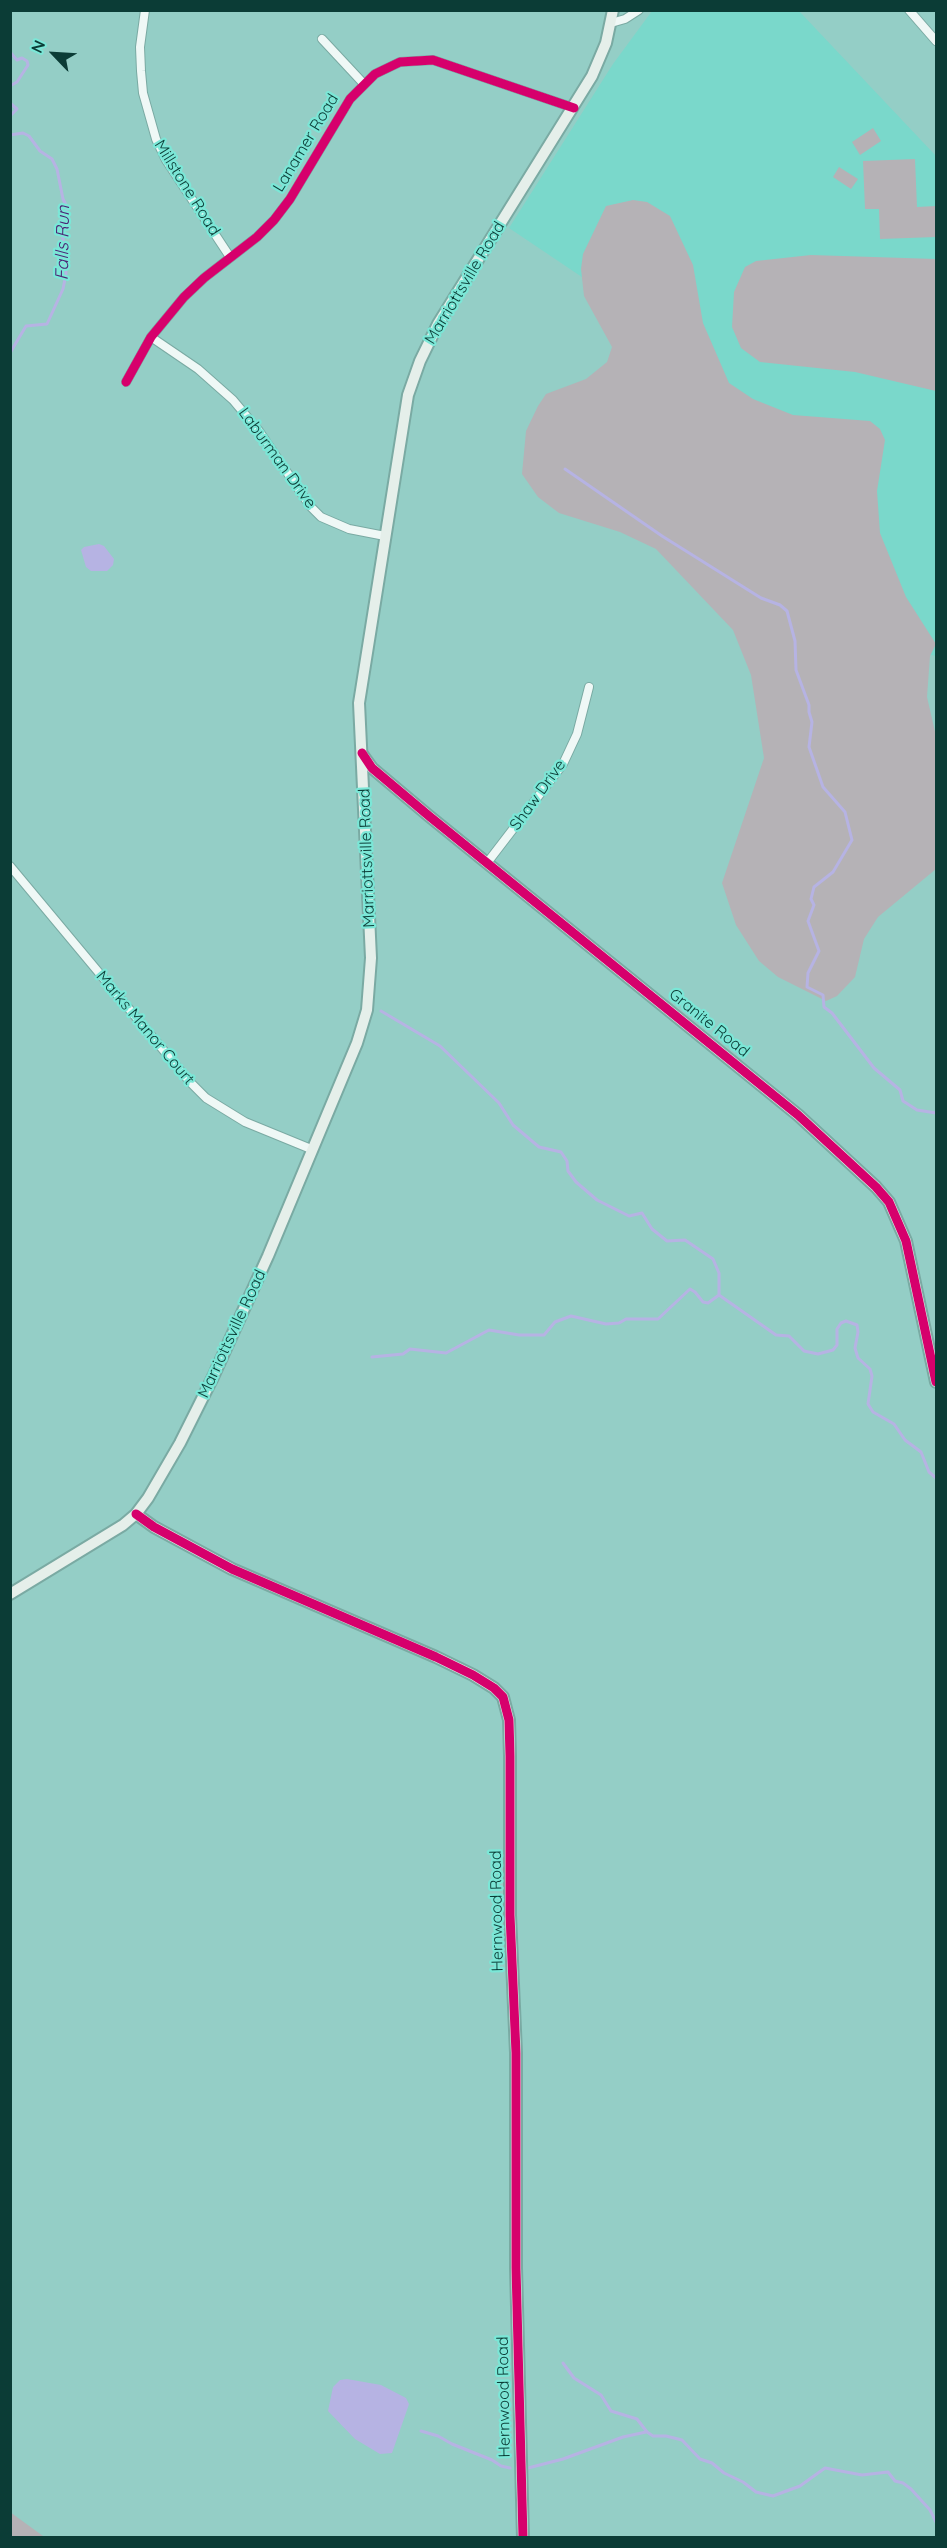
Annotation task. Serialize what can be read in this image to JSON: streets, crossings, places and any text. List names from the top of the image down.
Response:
{
  "streets": {
    "street": [
      "Lanamer Road",
      "Millstone Road",
      "Marriottsville Road",
      "Laburman Drive",
      "Shaw Drive",
      "Granite Road",
      "Marks Manor Court",
      "Hernwood Road"
    ]
  },
  "crossings": [
    ["Lanamer Road", "Millstone Road"],
    ["Lanamer Road", "Marriottsville Road"],
    ["Lanamer Road", "Laburman Drive"],
    ["Marriottsville Road", "Laburman Drive"],
    ["Marriottsville Road", "Granite Road"],
    ["Marriottsville Road", "Marks Manor Court"],
    ["Marriottsville Road", "Hernwood Road"],
    ["Shaw Drive", "Granite Road"]
  ],
  "water": ["Falls Run"],
  "north": "top left"
}
